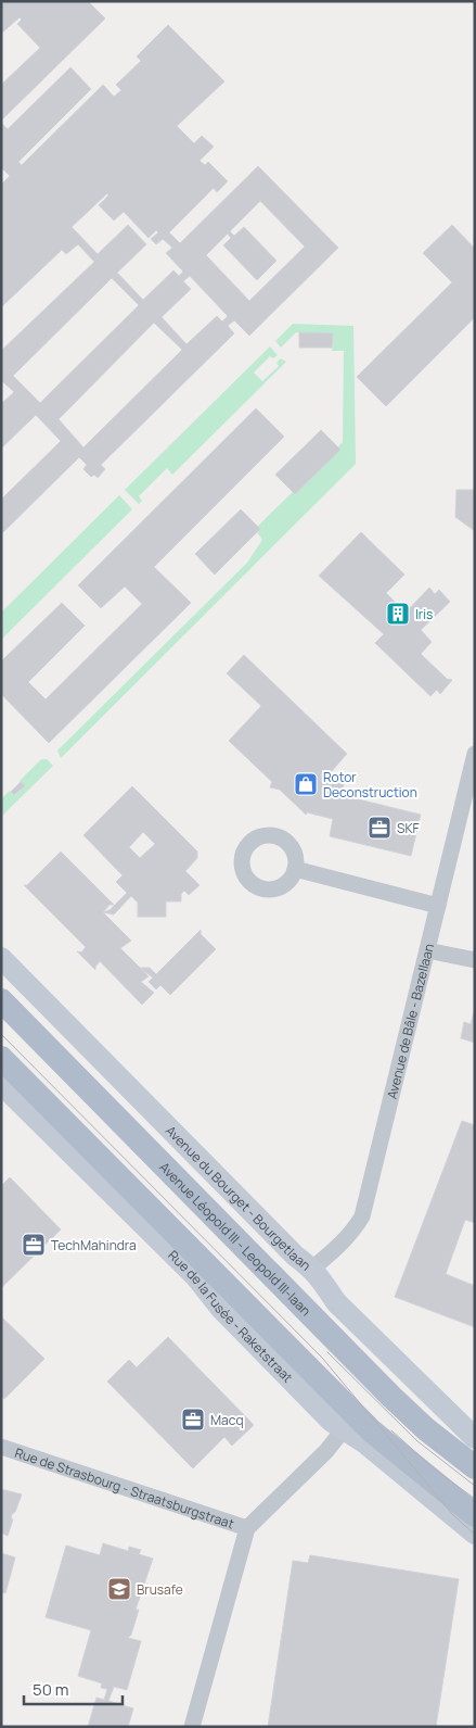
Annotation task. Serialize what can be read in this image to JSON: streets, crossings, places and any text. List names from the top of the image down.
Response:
{
  "streets": {
    "main road": ["Avenue Léopold III - Leopold III-laan"],
    "street": [
      "Avenue de Bâle - Bazellaan",
      "Avenue du Bourget - Bourgetlaan",
      "Rue de la Fusée - Raketstraat",
      "Rue de Strasbourg - Straatsburgstraat"
    ]
  },
  "crossings": [
    ["Avenue de Bâle - Bazellaan", "Avenue du Bourget - Bourgetlaan"]
  ],
  "places": {
    "building": ["Iris"],
    "shop": ["Rotor Deconstruction"],
    "office": ["SKF", "TechMahindra", "Macq"],
    "school or university": ["Brusafe"]
  },
  "scale_bar": "50 m"
}
